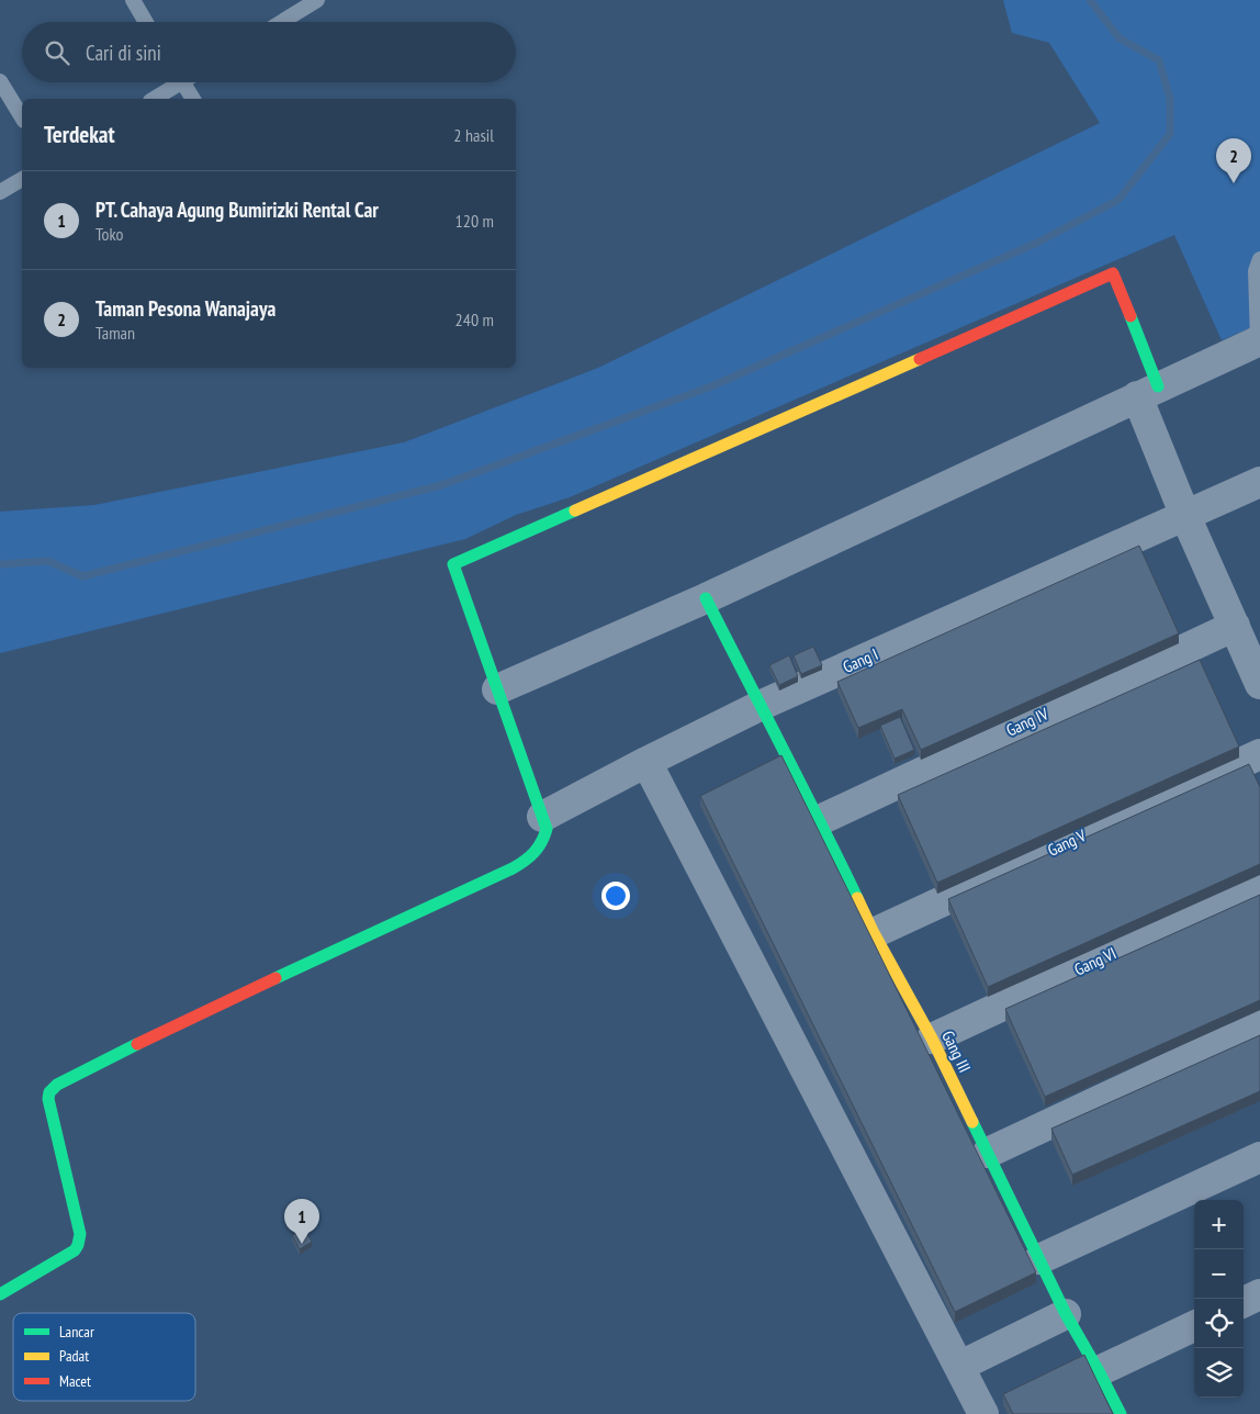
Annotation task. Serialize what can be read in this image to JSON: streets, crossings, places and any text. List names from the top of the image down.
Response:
{
  "streets": {
    "street": [
      "Gang I",
      "Gang IV",
      "Gang V",
      "Gang VI",
      "Gang III"
    ]
  },
  "crossings": [
    ["Gang I", "Gang III"],
    ["Gang IV", "Gang III"],
    ["Gang V", "Gang III"],
    ["Gang VI", "Gang III"]
  ],
  "legend": ["Lancar", "Padat", "Macet"],
  "page": {
    "search": "Cari di sini",
    "heading": ["Terdekat", "2 hasil"],
    "pins": ["2", "1"],
    "list": [
      {
        "mark": "1",
        "name": "PT. Cahaya Agung Bumirizki Rental Car",
        "note": "Toko",
        "value": "120 m"
      },
      {
        "mark": "2",
        "name": "Taman Pesona Wanajaya",
        "note": "Taman",
        "value": "240 m"
      }
    ],
    "map_buttons": ["+", "−"]
  }
}
